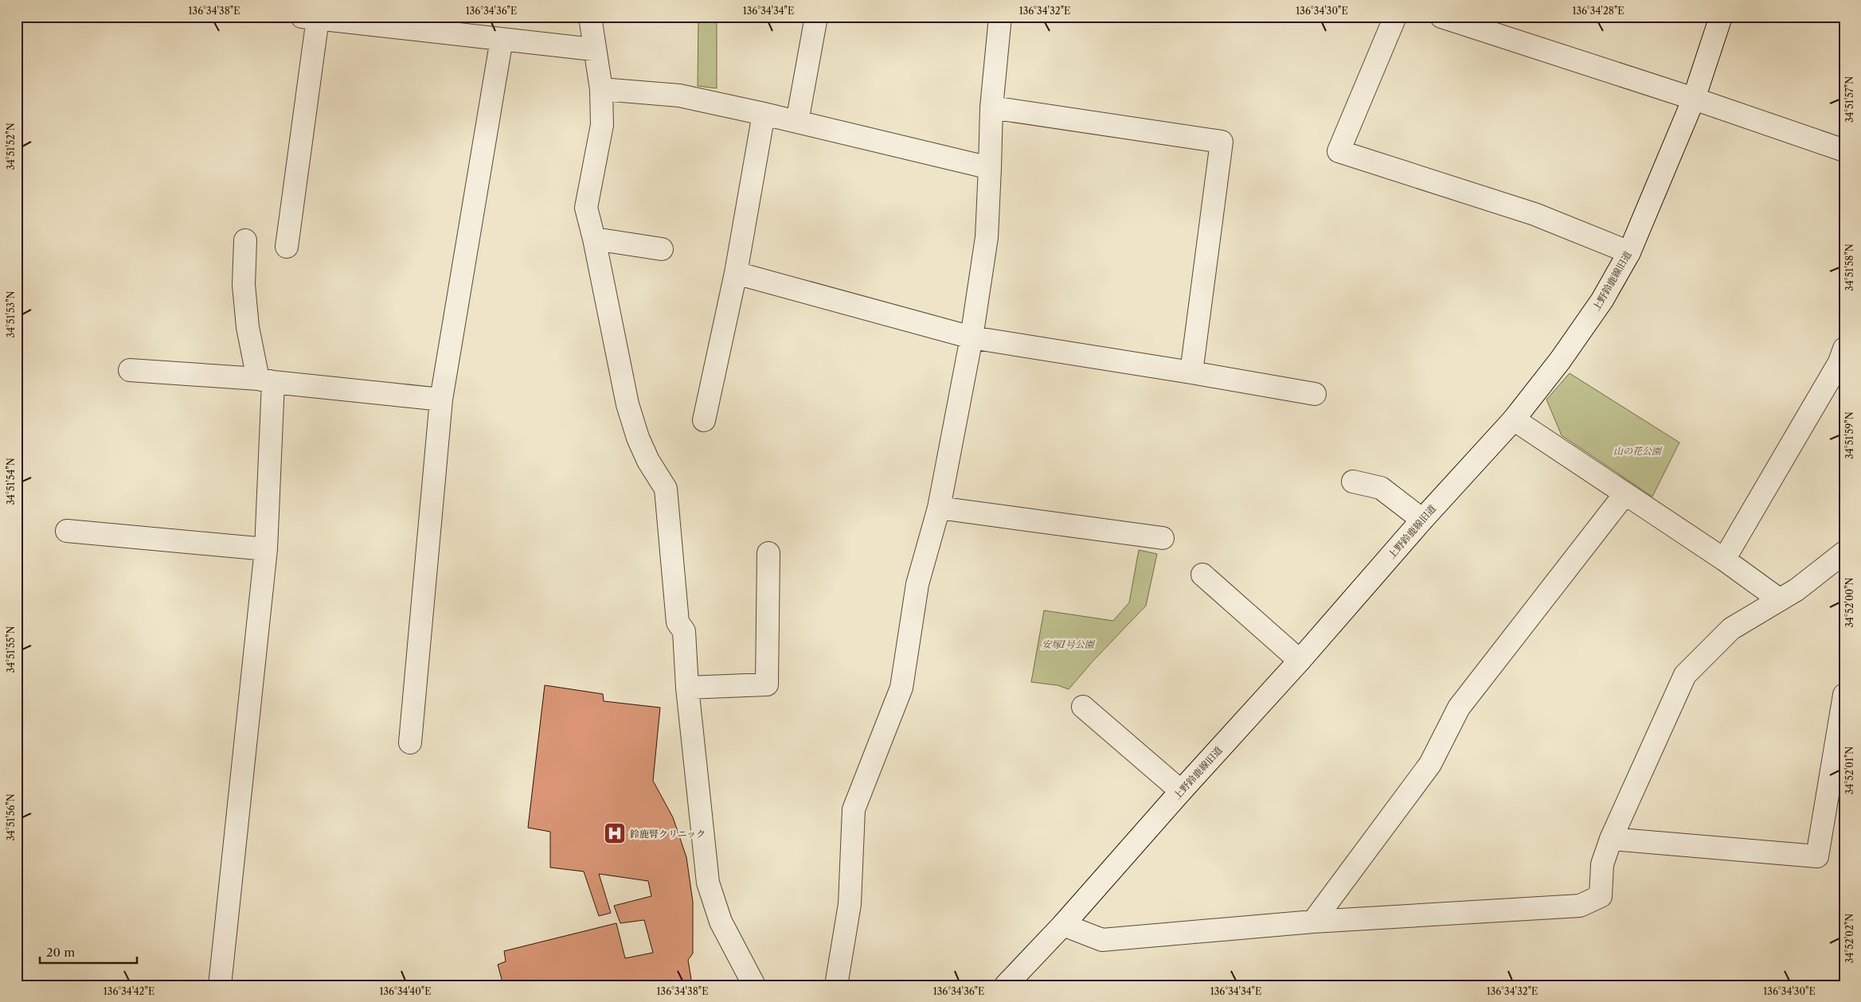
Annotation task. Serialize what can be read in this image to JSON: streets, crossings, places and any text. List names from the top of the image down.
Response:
{
  "streets": {
    "street": ["上野鈴鹿線旧道"]
  },
  "parks": ["山の花公園", "安塚1号公園"],
  "places": {
    "hospital": ["鈴鹿腎クリニック"]
  },
  "scale_bar": "20 m",
  "coordinates": [
    "136°34'38\"E",
    "136°34'36\"E",
    "136°34'34\"E",
    "136°34'32\"E",
    "136°34'30\"E",
    "136°34'28\"E",
    "34°51'57\"N",
    "34°51'52\"N",
    "34°51'58\"N",
    "34°51'53\"N",
    "34°51'59\"N",
    "34°51'54\"N",
    "34°52'00\"N",
    "34°51'55\"N",
    "34°52'01\"N",
    "34°51'56\"N",
    "34°52'02\"N",
    "136°34'42\"E",
    "136°34'40\"E"
  ]
}
